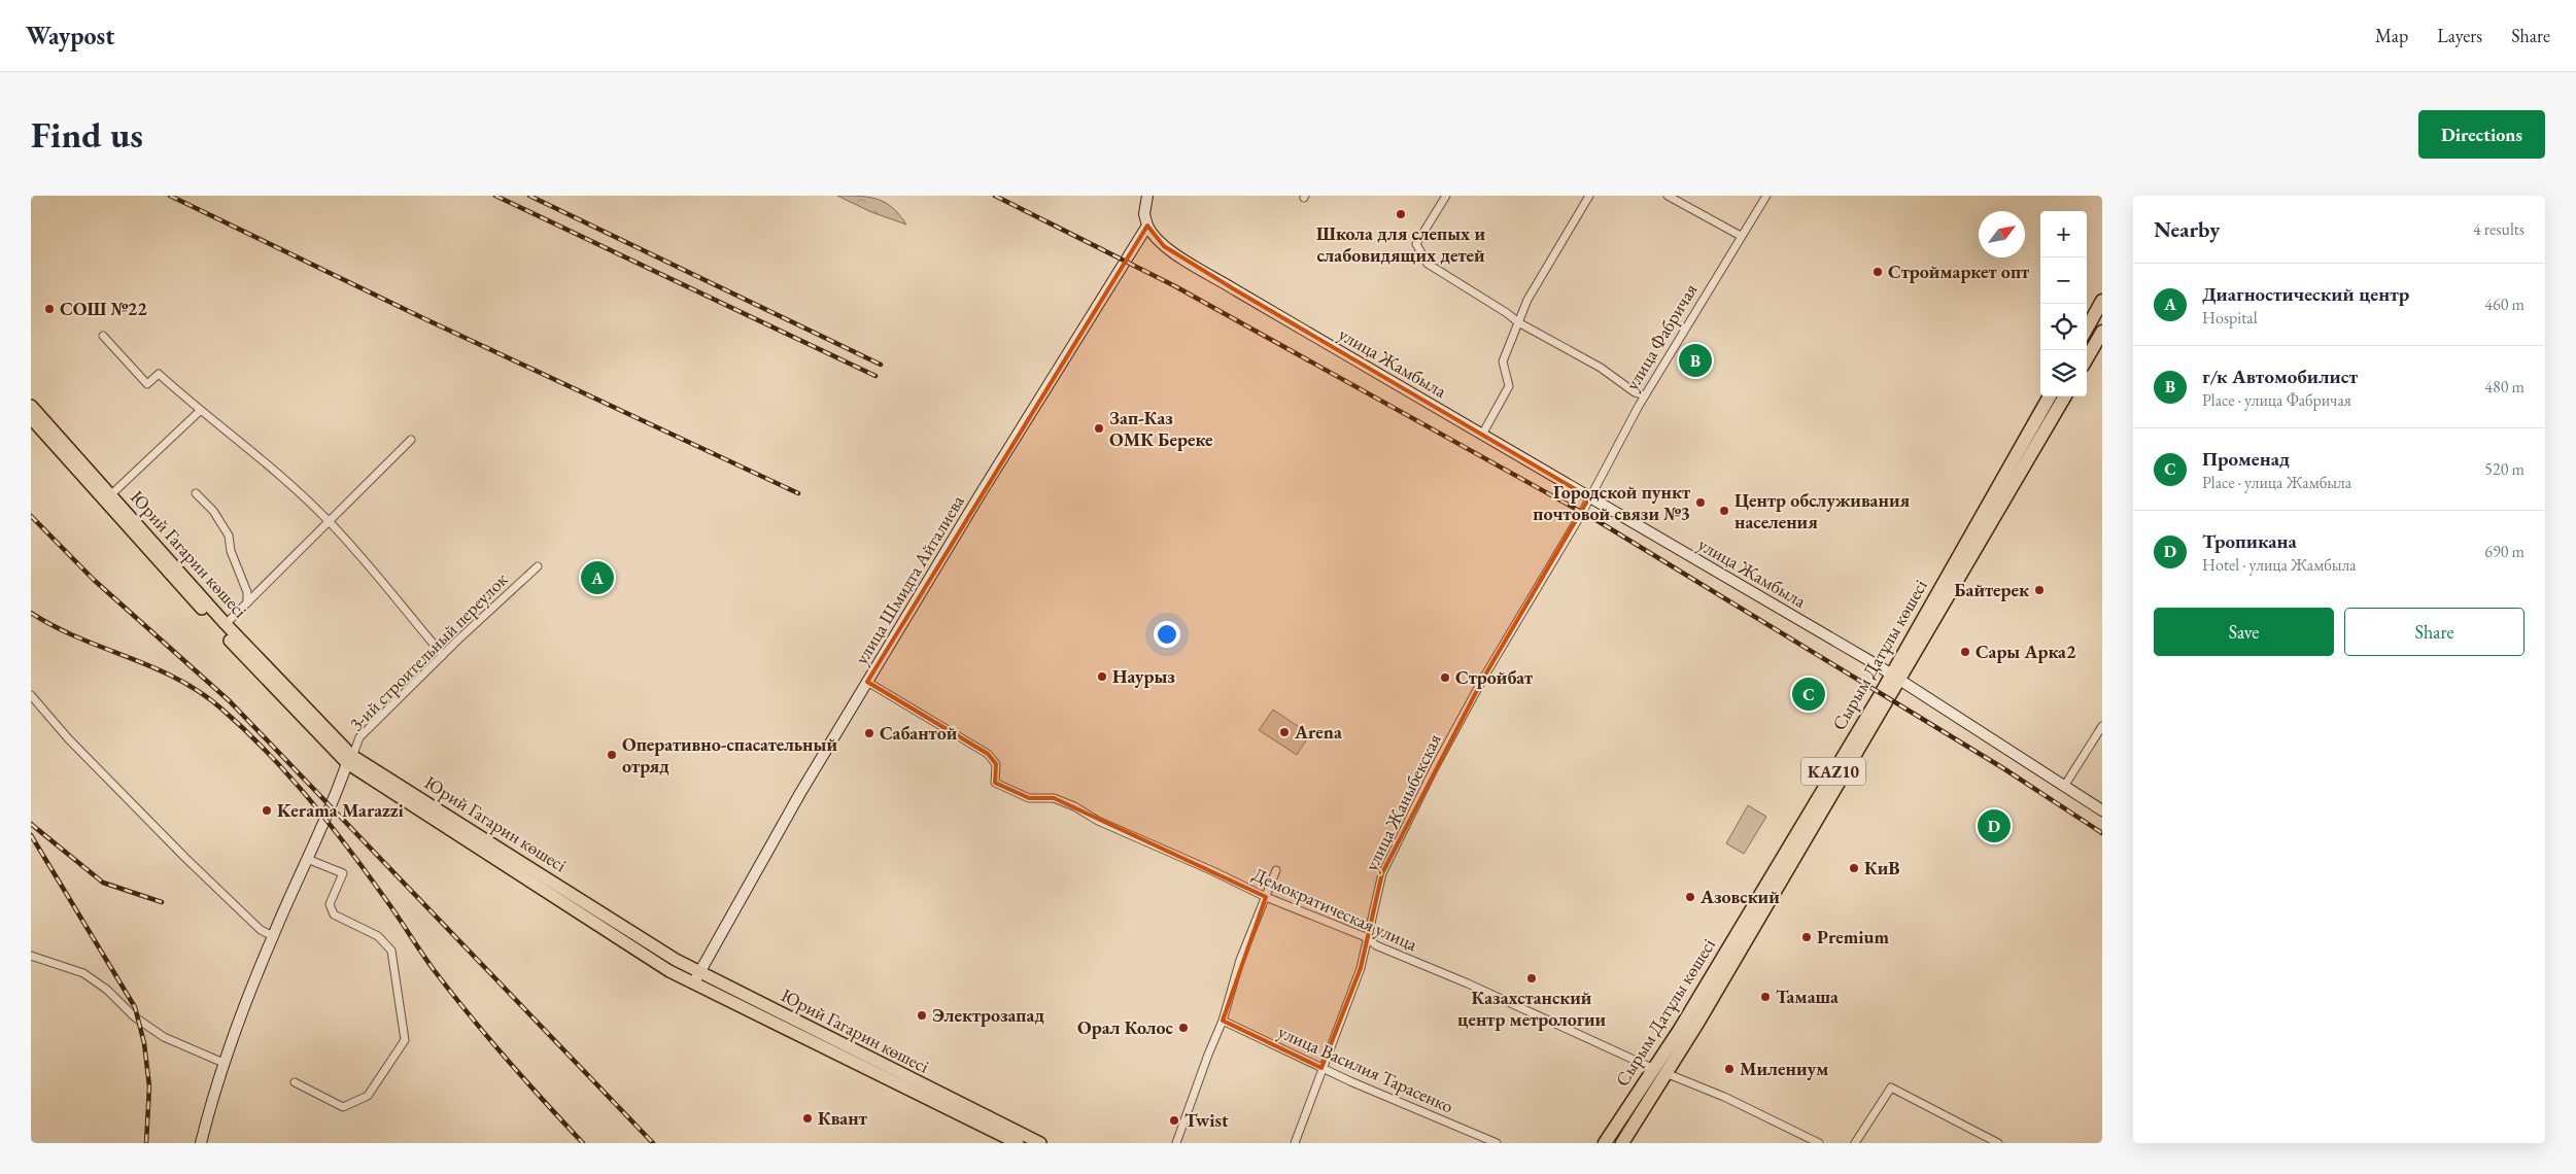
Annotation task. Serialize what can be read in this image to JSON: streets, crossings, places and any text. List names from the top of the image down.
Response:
{
  "streets": {
    "highway": ["Сырым Датұлы көшесі", "KAZ10"],
    "main road": ["Юрий Гагарин көшесі"],
    "street": [
      "улица Фабричая",
      "улица Жамбыла",
      "улица Шмидта Айталиева",
      "3-ий строительный переулок",
      "улица Жаныбекская",
      "Демократическая улица",
      "улица Василия Тарасенко"
    ]
  },
  "crossings": [
    ["улица Фабричая", "улица Жамбыла"],
    ["улица Фабричая", "улица Жаныбекская"],
    ["улица Жамбыла", "улица Шмидта Айталиева"],
    ["улица Жамбыла", "Сырым Датұлы көшесі"],
    ["улица Жамбыла", "улица Жаныбекская"],
    ["Юрий Гагарин көшесі", "улица Шмидта Айталиева"],
    ["Юрий Гагарин көшесі", "3-ий строительный переулок"],
    ["улица Шмидта Айталиева", "Демократическая улица"],
    ["Сырым Датұлы көшесі", "Демократическая улица"],
    ["улица Жаныбекская", "Демократическая улица"],
    ["улица Жаныбекская", "улица Василия Тарасенко"]
  ],
  "places": [
    "Школа для слепых и слабовидящих детей",
    "Строймаркет опт",
    "СОШ №22",
    "Зап-Каз ОМК Береке",
    "Городской пункт почтовой связи №3",
    "Центр обслуживания наcеления",
    "Байтерек",
    "Сары Арка2",
    "Наурыз",
    "Стройбат",
    "Arena",
    "Сабантой",
    "Оперативно-спасательный отряд",
    "Kerama Marazzi",
    "КиВ",
    "Азовский",
    "Premium",
    "Казахстанский центр метрологии",
    "Тамаша",
    "Электрозапад",
    "Орал Колос",
    "Милениум",
    "Квант",
    "Twist"
  ],
  "north": "top right",
  "page": {
    "header": "Waypost",
    "nav": ["Map", "Layers", "Share"],
    "buttons": [
      "Directions",
      ["Save", "Share"]
    ],
    "title": "Find us",
    "heading": ["Nearby", "4 results"],
    "map_buttons": ["+", "−"],
    "list": [
      {
        "mark": "A",
        "name": "Диагностический центр",
        "note": "Hospital",
        "value": "460 m"
      },
      {
        "mark": "B",
        "name": "г/к Автомобилист",
        "note": "Place · улица Фабричая",
        "value": "480 m"
      },
      {
        "mark": "C",
        "name": "Променад",
        "note": "Place · улица Жамбыла",
        "value": "520 m"
      },
      {
        "mark": "D",
        "name": "Тропикана",
        "note": "Hotel · улица Жамбыла",
        "value": "690 m"
      }
    ],
    "pins": [
      "B",
      "A",
      "C",
      "D"
    ]
  }
}
